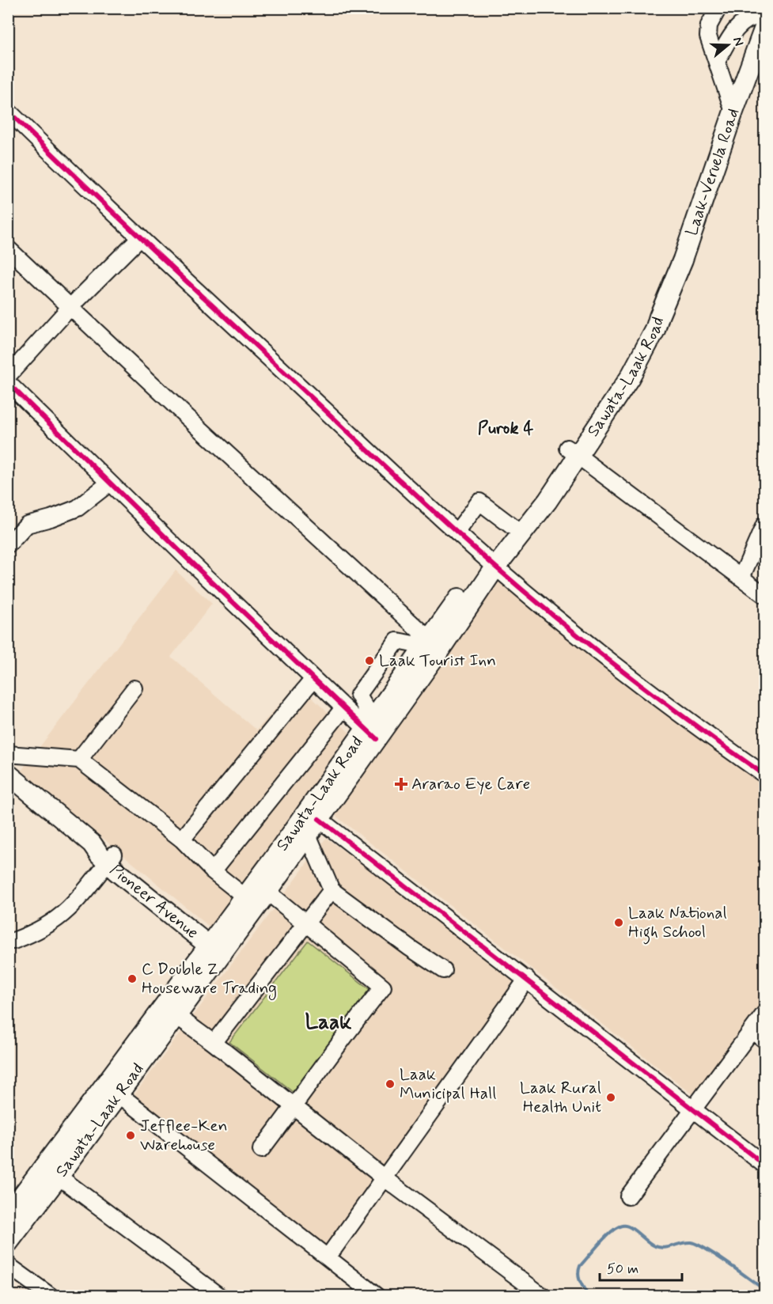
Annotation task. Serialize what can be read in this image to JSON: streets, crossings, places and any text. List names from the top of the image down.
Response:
{
  "streets": {
    "main road": ["Laak-Veruela Road", "Sawata-Laak Road", "Pioneer Avenue"]
  },
  "crossings": [
    ["Laak-Veruela Road", "Sawata-Laak Road"],
    ["Sawata-Laak Road", "Pioneer Avenue"]
  ],
  "districts": ["Purok 4", "Laak"],
  "places": {
    "other": [
      "Laak Tourist Inn",
      "Laak National High School",
      "C Double Z Houseware Trading",
      "Laak Municipal Hall",
      "Laak Rural Health Unit",
      "Jefflee-Ken Warehouse"
    ],
    "health": ["Ararao Eye Care"]
  },
  "scale_bar": "50 m",
  "north": "right"
}
